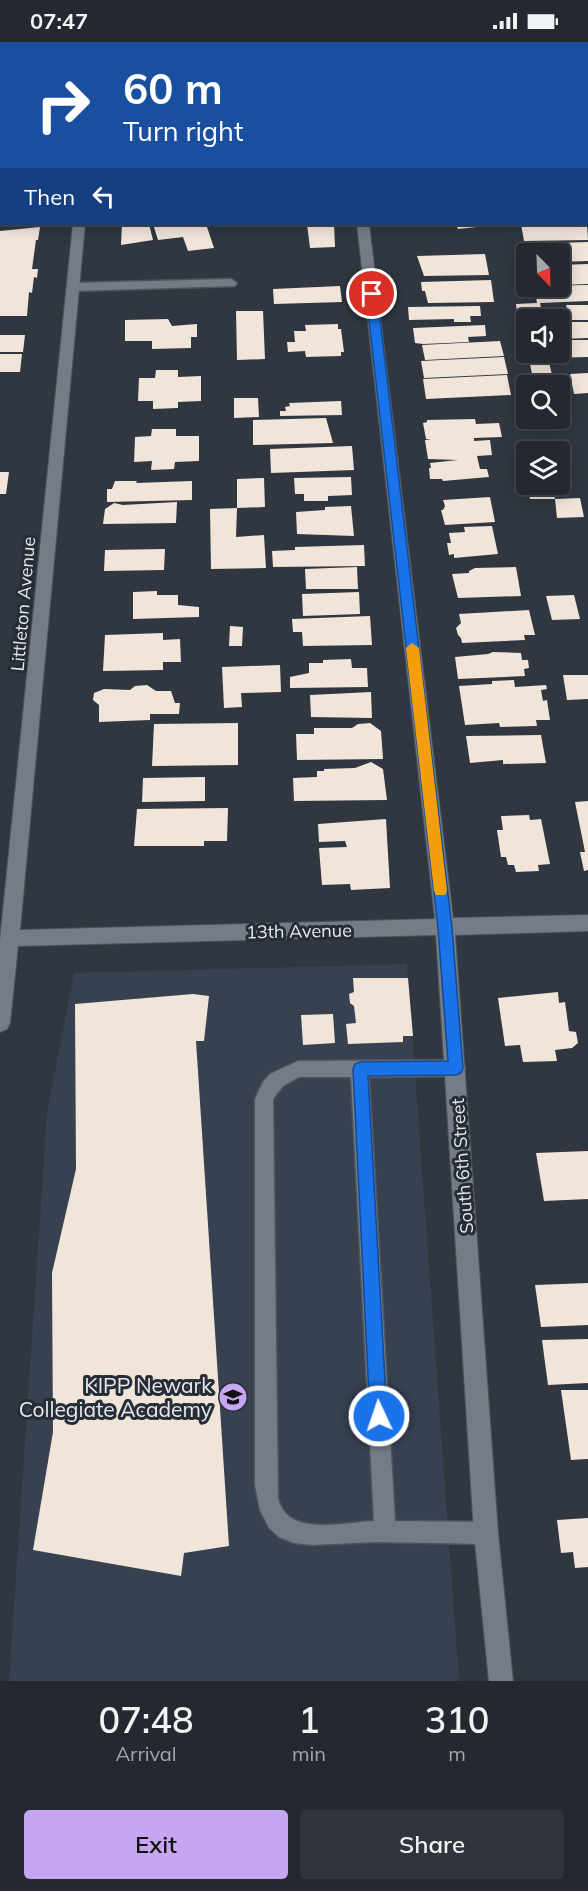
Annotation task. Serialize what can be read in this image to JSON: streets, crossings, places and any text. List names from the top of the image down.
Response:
{
  "streets": {
    "street": ["Littleton Avenue", "13th Avenue", "South 6th Street"]
  },
  "crossings": [
    ["Littleton Avenue", "13th Avenue"],
    ["13th Avenue", "South 6th Street"]
  ],
  "places": {
    "school or university": ["KIPP Newark Collegiate Academy"]
  },
  "north": "bottom right",
  "page": {
    "status": "07:47",
    "turn": ["60 m", "Turn right"],
    "then": "Then",
    "eta": [
      "07:48",
      "Arrival",
      "1",
      "min",
      "310",
      "m"
    ],
    "buttons": ["Exit", "Share"]
  }
}
